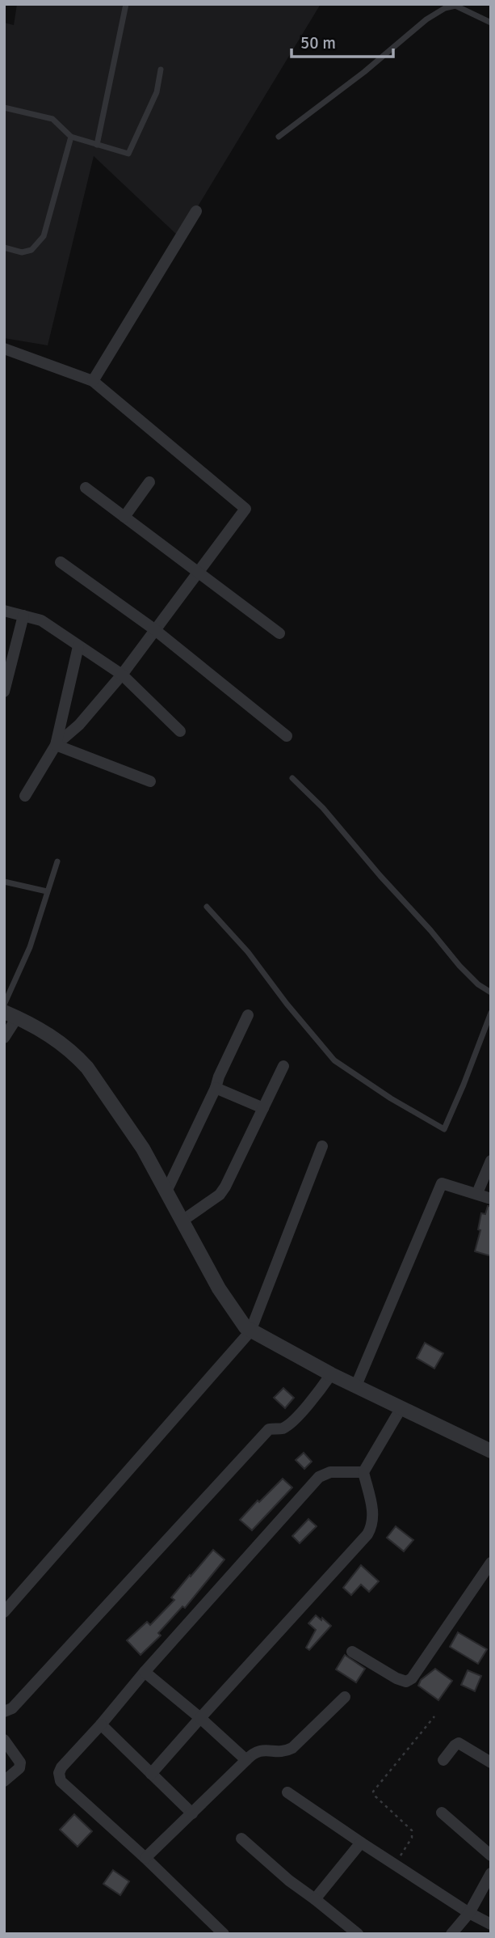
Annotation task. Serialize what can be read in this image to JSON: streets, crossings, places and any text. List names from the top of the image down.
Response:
{
  "scale_bar": "50 m"
}
